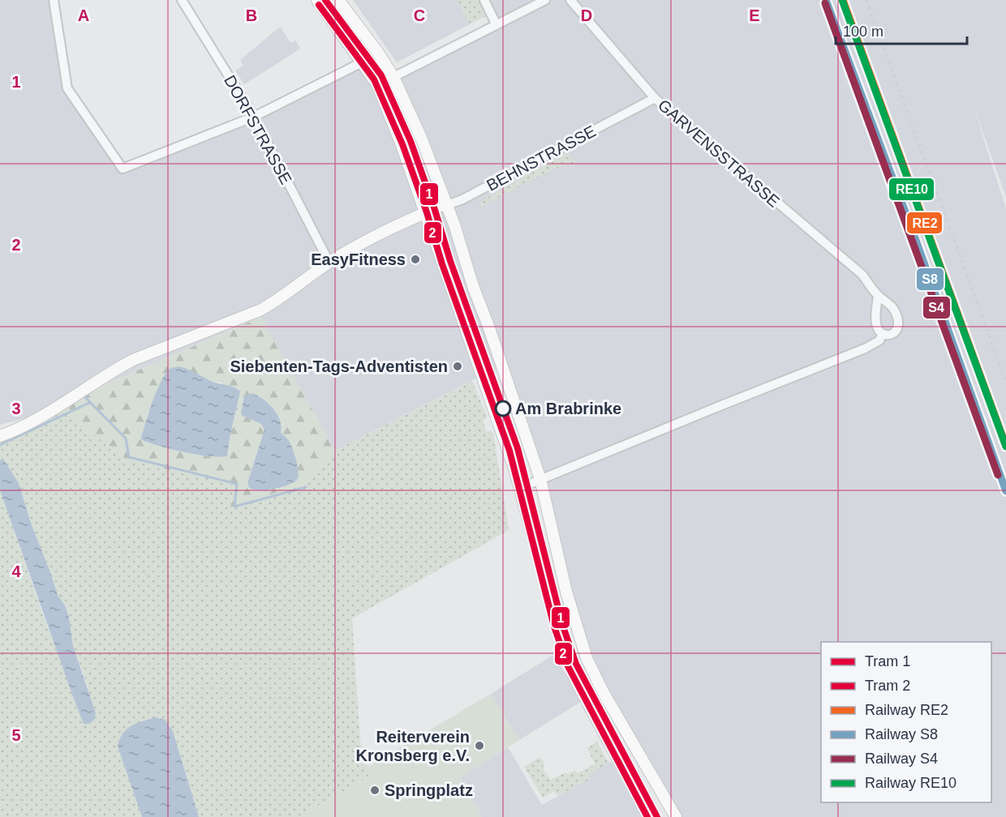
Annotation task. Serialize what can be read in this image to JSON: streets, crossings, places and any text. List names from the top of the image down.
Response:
{
  "streets": {
    "street": ["DORFSTRASSE", "GARVENSSTRASSE", "BEHNSTRASSE"]
  },
  "crossings": [
    ["GARVENSSTRASSE", "BEHNSTRASSE"]
  ],
  "places": [
    "EasyFitness",
    "Siebenten-Tags-Adventisten",
    "Am Brabrinke",
    "Reiterverein Kronsberg e.V.",
    "Springplatz"
  ],
  "lines": [
    "tram line 1",
    "rail line RE2",
    "rail line S8",
    "rail line RE10",
    "rail line S4",
    "tram line 2"
  ],
  "legend": [
    "Tram 1",
    "Tram 2",
    "Railway RE2",
    "Railway S8",
    "Railway S4",
    "Railway RE10"
  ],
  "scale_bar": "100 m",
  "grid": {
    "columns": [
      "A",
      "B",
      "C",
      "D",
      "E"
    ],
    "rows": [
      "1",
      "2",
      "3",
      "4",
      "5"
    ]
  }
}
